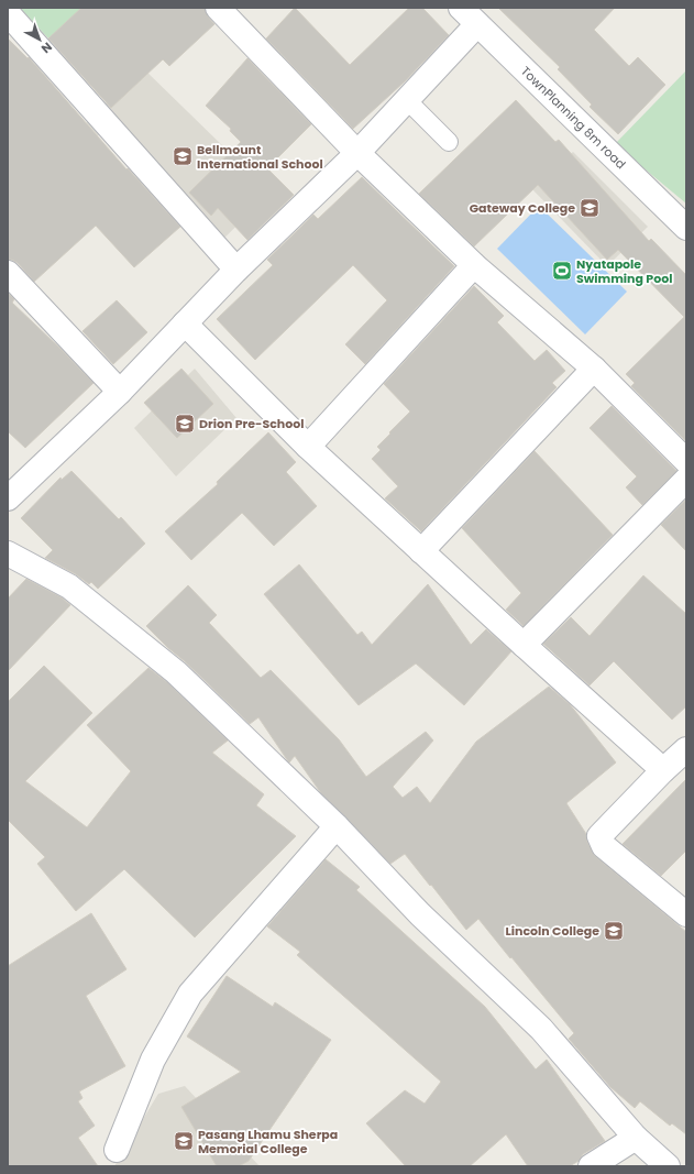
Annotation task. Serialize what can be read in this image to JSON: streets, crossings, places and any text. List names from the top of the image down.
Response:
{
  "streets": {
    "street": ["TownPlanning 8m road"]
  },
  "places": {
    "school or university": [
      "Bellmount International School",
      "Gateway College",
      "Drion Pre-School",
      "Lincoln College",
      "Pasang Lhamu Sherpa Memorial College"
    ],
    "sports": ["Nyatapole Swimming Pool"]
  },
  "north": "bottom right"
}
